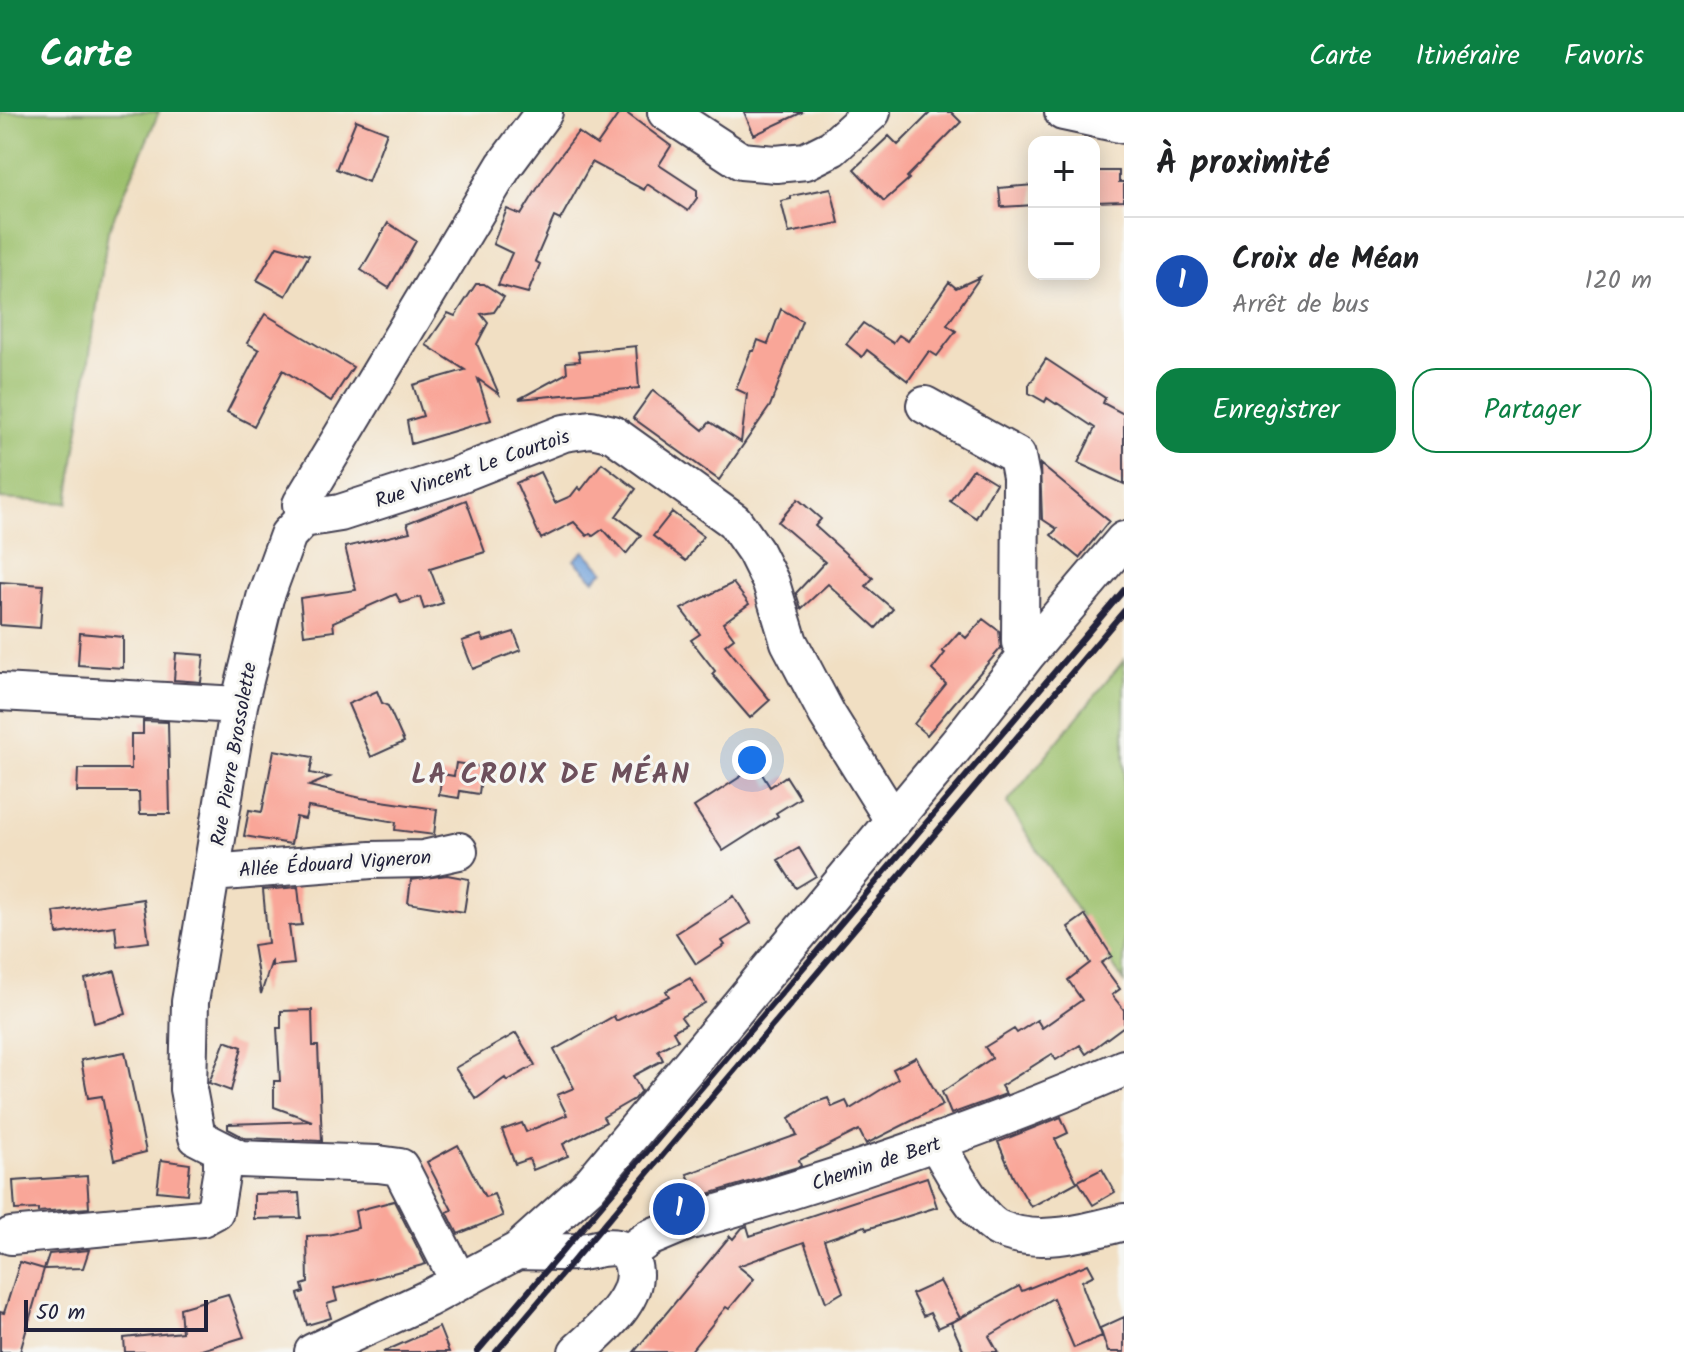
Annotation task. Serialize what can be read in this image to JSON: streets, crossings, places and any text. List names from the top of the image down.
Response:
{
  "streets": {
    "street": [
      "Rue Vincent Le Courtois",
      "Rue Pierre Brossolette",
      "Allée Édouard Vigneron",
      "Chemin de Bert"
    ]
  },
  "crossings": [
    ["Rue Vincent Le Courtois", "Rue Pierre Brossolette"],
    ["Rue Pierre Brossolette", "Allée Édouard Vigneron"]
  ],
  "districts": ["LA CROIX DE MÉAN"],
  "scale_bar": "50 m",
  "page": {
    "header": "Carte",
    "nav": ["Carte", "Itinéraire", "Favoris"],
    "heading": "À proximité",
    "map_buttons": ["+", "−"],
    "list": [
      {
        "mark": "1",
        "name": "Croix de Méan",
        "note": "Arrêt de bus",
        "value": "120 m"
      }
    ],
    "buttons": ["Enregistrer", "Partager"],
    "pins": "1",
    "scale": "50 m"
  }
}
